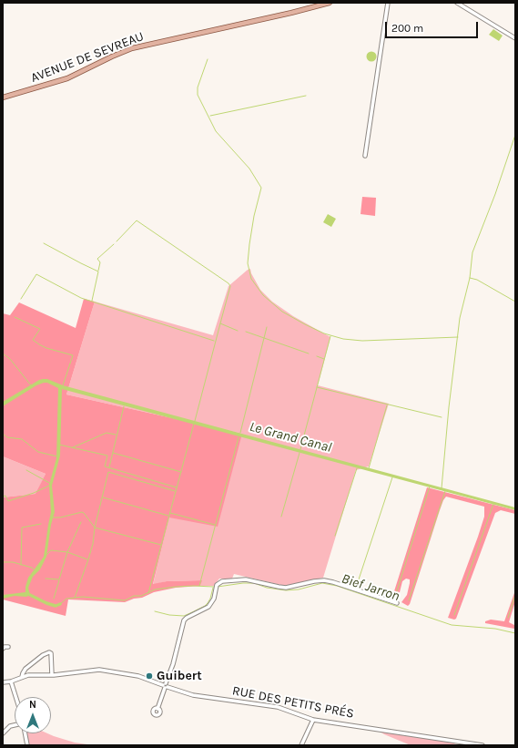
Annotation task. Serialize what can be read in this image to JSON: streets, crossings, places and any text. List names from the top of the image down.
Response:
{
  "streets": {
    "main road": ["AVENUE DE SEVREAU"],
    "street": ["RUE DES PETITS PRÉS"]
  },
  "water": ["Le Grand Canal", "Bief Jarron"],
  "places": ["Guibert"],
  "scale_bar": "200 m",
  "north": "top"
}
